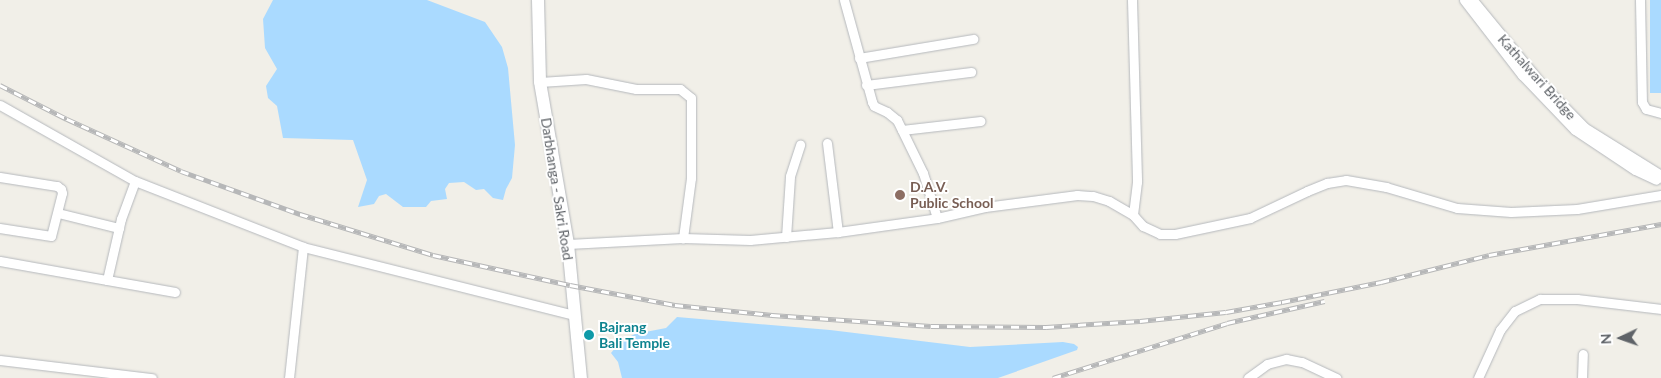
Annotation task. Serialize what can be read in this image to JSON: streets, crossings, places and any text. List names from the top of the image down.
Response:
{
  "streets": {
    "main road": ["Kathalwari Bridge", "Darbhanga - Sakri Road"]
  },
  "places": ["D.A.V. Public School", "Bajrang Bali Temple"],
  "north": "left"
}
